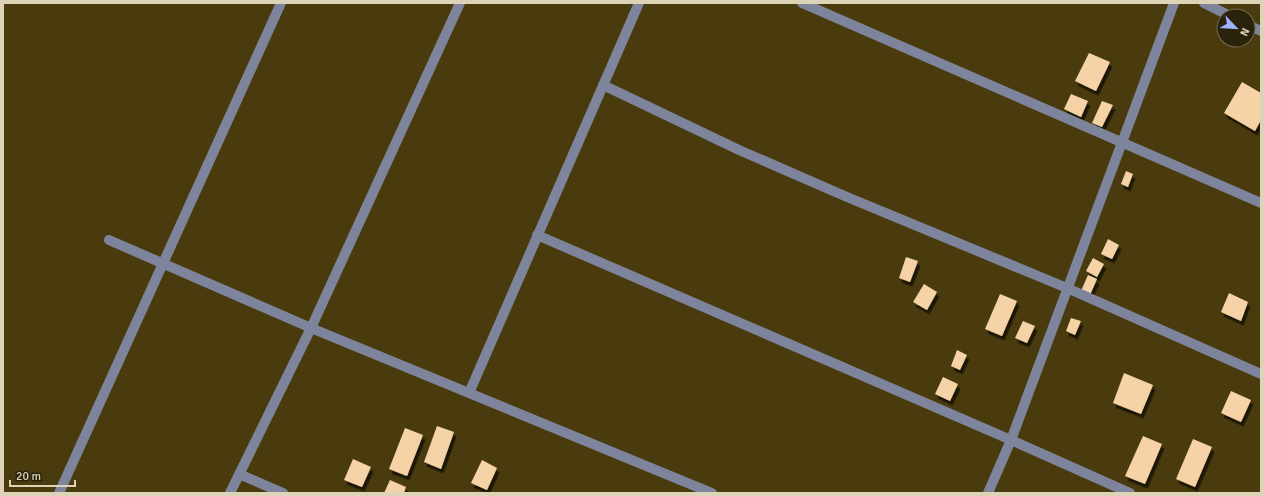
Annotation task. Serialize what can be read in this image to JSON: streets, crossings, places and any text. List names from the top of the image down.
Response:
{
  "scale_bar": "20 m",
  "north": "bottom right"
}
